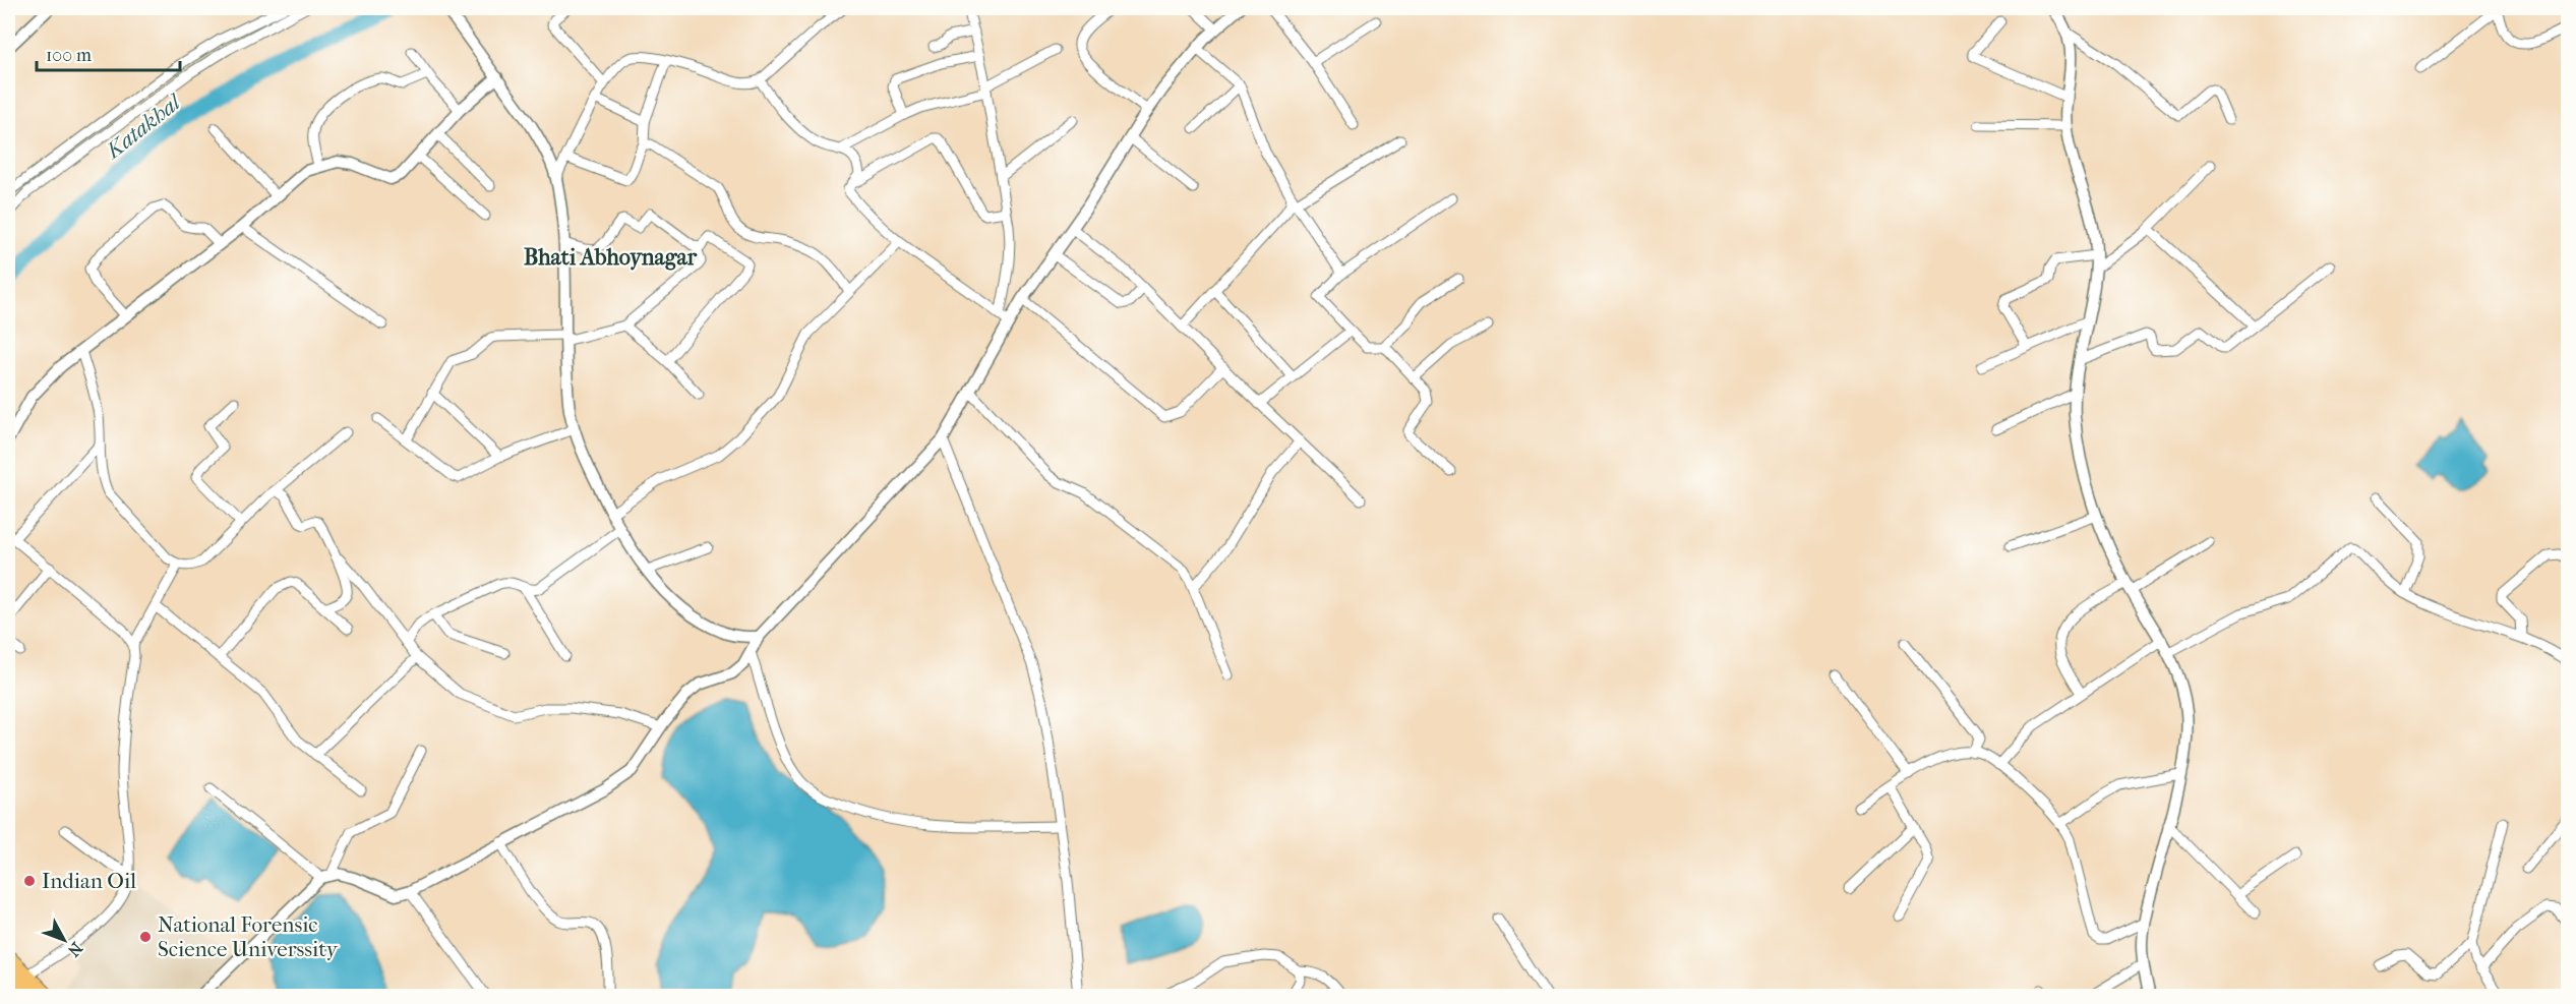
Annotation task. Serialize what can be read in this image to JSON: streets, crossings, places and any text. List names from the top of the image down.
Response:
{
  "districts": ["Bhati Abhoynagar"],
  "water": ["Katakhal"],
  "places": ["Indian Oil", "National Forensic Science Universsity"],
  "scale_bar": "100 m",
  "north": "bottom right"
}
